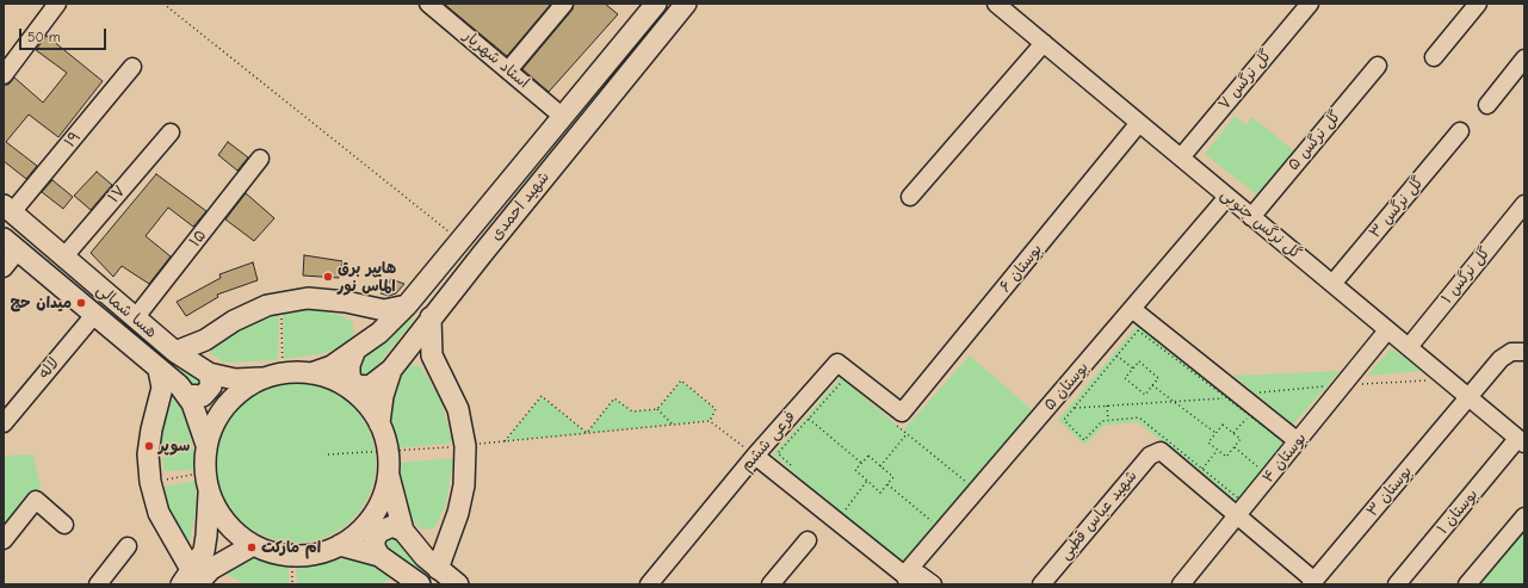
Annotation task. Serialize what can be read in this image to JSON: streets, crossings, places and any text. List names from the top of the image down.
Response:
{
  "streets": {
    "main road": ["شهید احمدی", "هسا شمالی"],
    "street": [
      "استاد شهریار",
      "گل نرگس ۷",
      "۱۹",
      "گل نرگس ۵",
      "۱۷",
      "گل نرگس ۳",
      "گل نرگس جنوبی",
      "۱۵",
      "بوستان ۶",
      "گل نرگس ۱",
      "لاله",
      "بوستان ۵",
      "فرعی ششم",
      "بوستان ۴",
      "بوستان ۳",
      "بوستان ۱",
      "شهید عباس قطبی"
    ]
  },
  "crossings": [
    ["استاد شهریار", "شهید احمدی"],
    ["گل نرگس ۷", "گل نرگس جنوبی"],
    ["۱۹", "هسا شمالی"],
    ["گل نرگس ۵", "گل نرگس جنوبی"],
    ["۱۷", "هسا شمالی"],
    ["گل نرگس ۳", "گل نرگس جنوبی"],
    ["گل نرگس جنوبی", "بوستان ۶"],
    ["گل نرگس جنوبی", "گل نرگس ۱"],
    ["گل نرگس جنوبی", "بوستان ۵"],
    ["گل نرگس جنوبی", "بوستان ۴"],
    ["گل نرگس جنوبی", "بوستان ۳"],
    ["گل نرگس جنوبی", "بوستان ۱"],
    ["۱۵", "هسا شمالی"],
    ["بوستان ۶", "فرعی ششم"],
    ["هسا شمالی", "لاله"]
  ],
  "places": [
    "هایپر برق الماس نور",
    "میدان حج",
    "سوپر",
    "ام مارکت"
  ],
  "scale_bar": "50 m"
}
